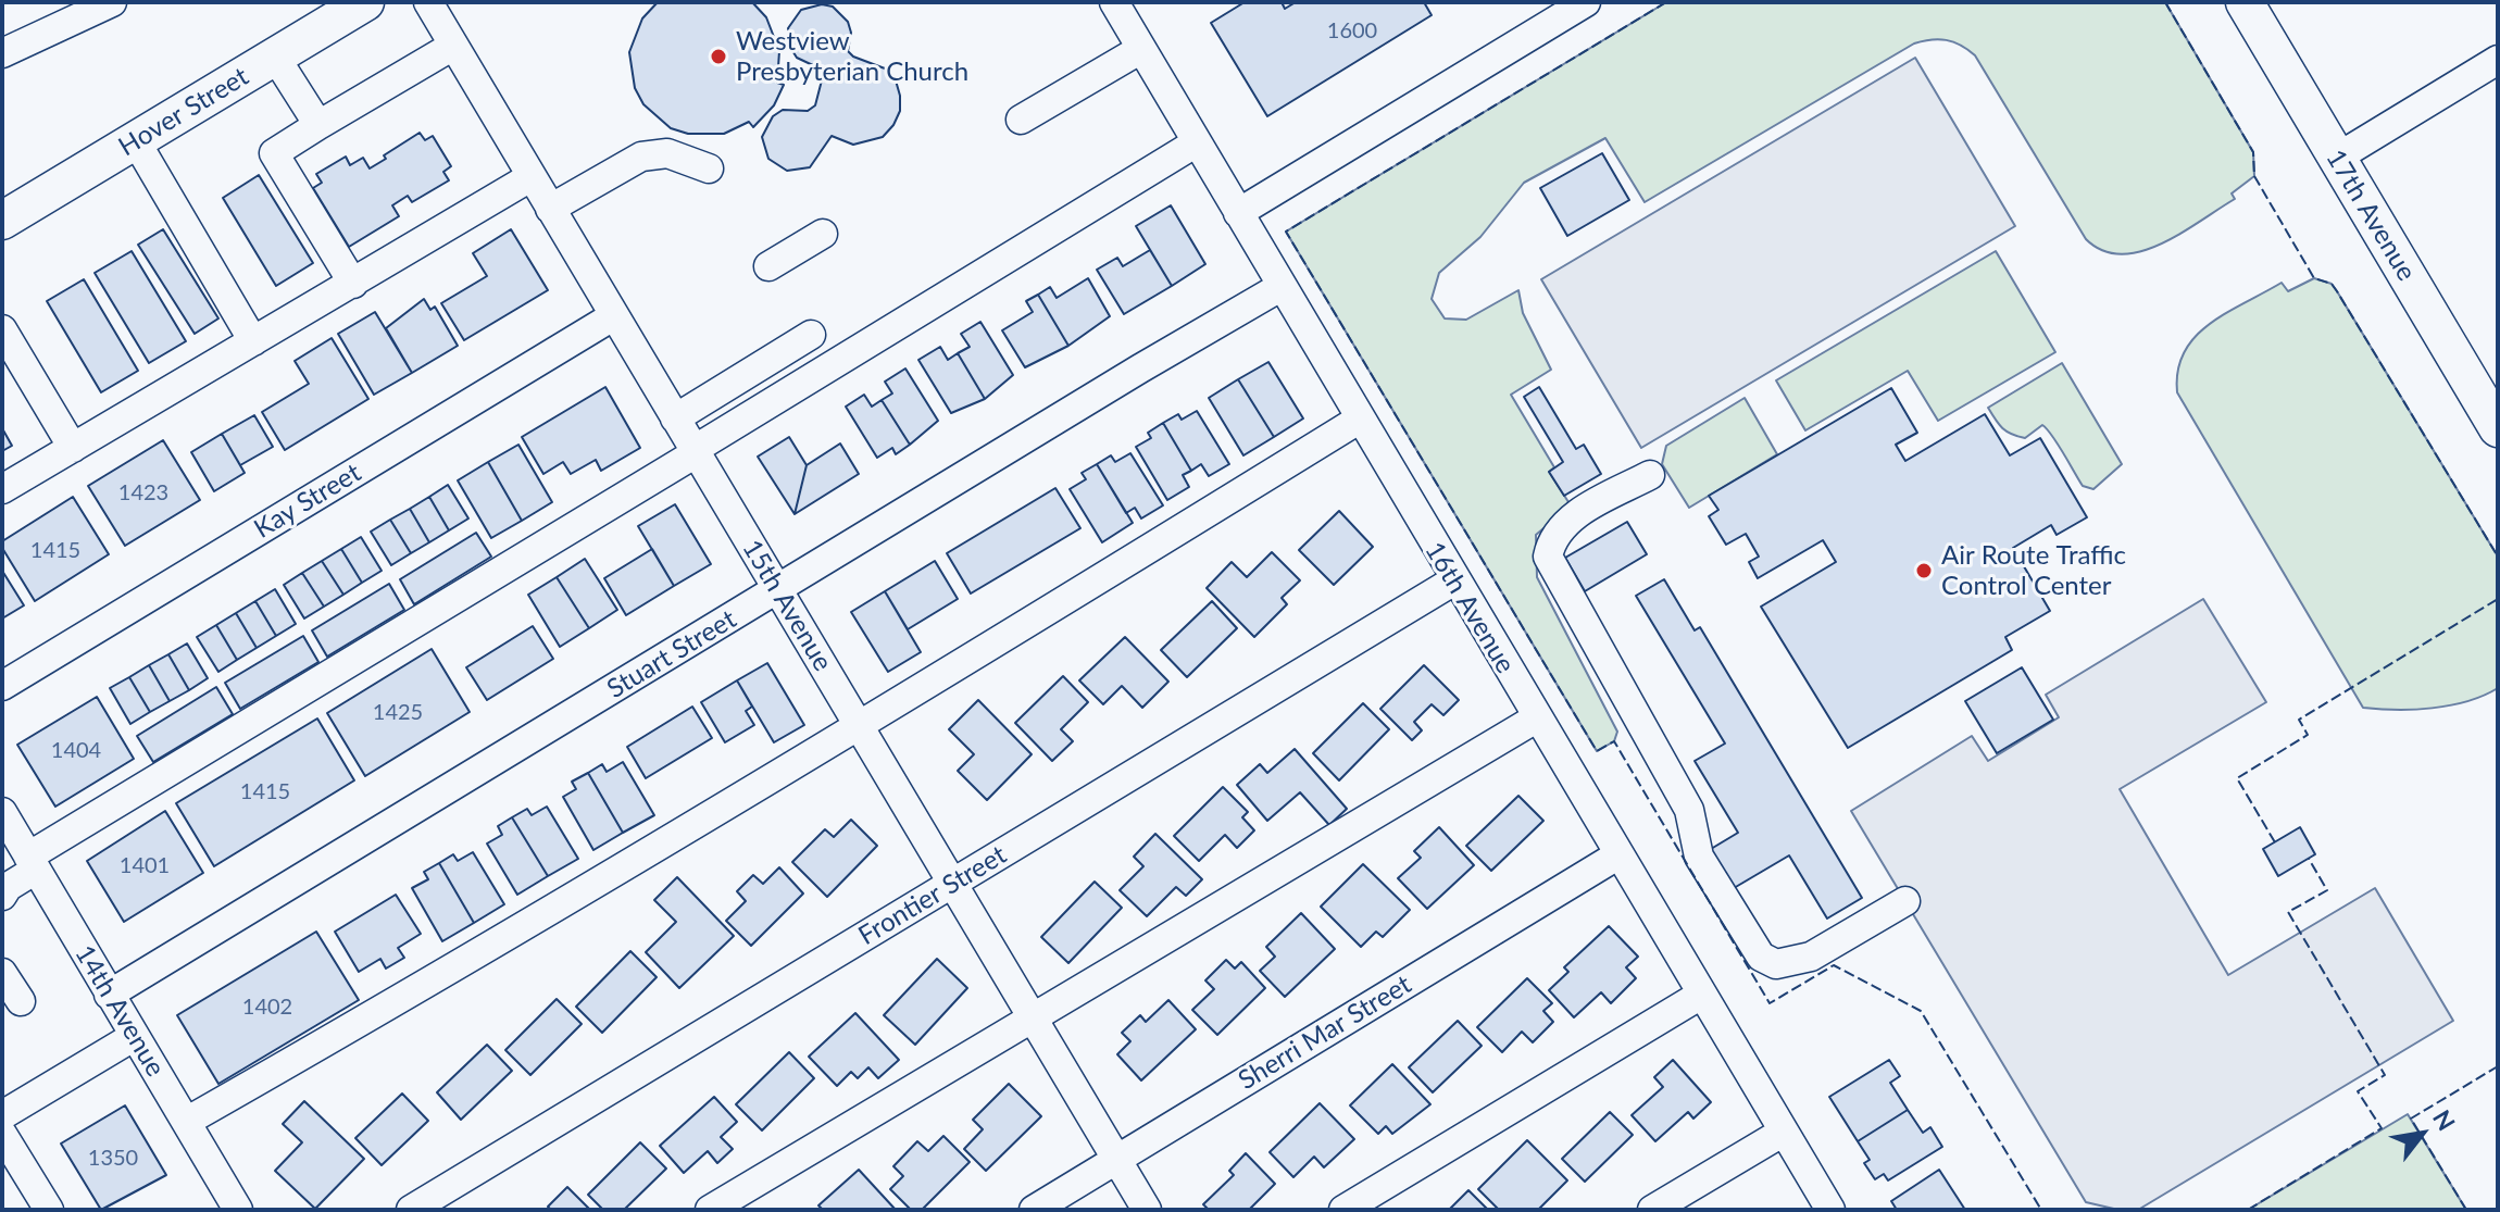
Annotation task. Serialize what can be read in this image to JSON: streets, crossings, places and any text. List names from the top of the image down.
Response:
{
  "streets": {
    "main road": ["Hover Street", "17th Avenue"],
    "street": [
      "Kay Street",
      "15th Avenue",
      "16th Avenue",
      "Stuart Street",
      "Frontier Street",
      "14th Avenue",
      "Sherri Mar Street"
    ]
  },
  "crossings": [
    ["Kay Street", "15th Avenue"],
    ["15th Avenue", "Stuart Street"],
    ["15th Avenue", "Frontier Street"],
    ["15th Avenue", "Sherri Mar Street"],
    ["16th Avenue", "Stuart Street"],
    ["16th Avenue", "Frontier Street"],
    ["16th Avenue", "Sherri Mar Street"],
    ["Stuart Street", "14th Avenue"]
  ],
  "places": ["Westview Presbyterian Church", "Air Route Traffic Control Center"],
  "house_numbers": [
    "1600",
    "1423",
    "1415",
    "1425",
    "1404",
    "1415",
    "1401",
    "1402",
    "1350"
  ],
  "north": "top right"
}
